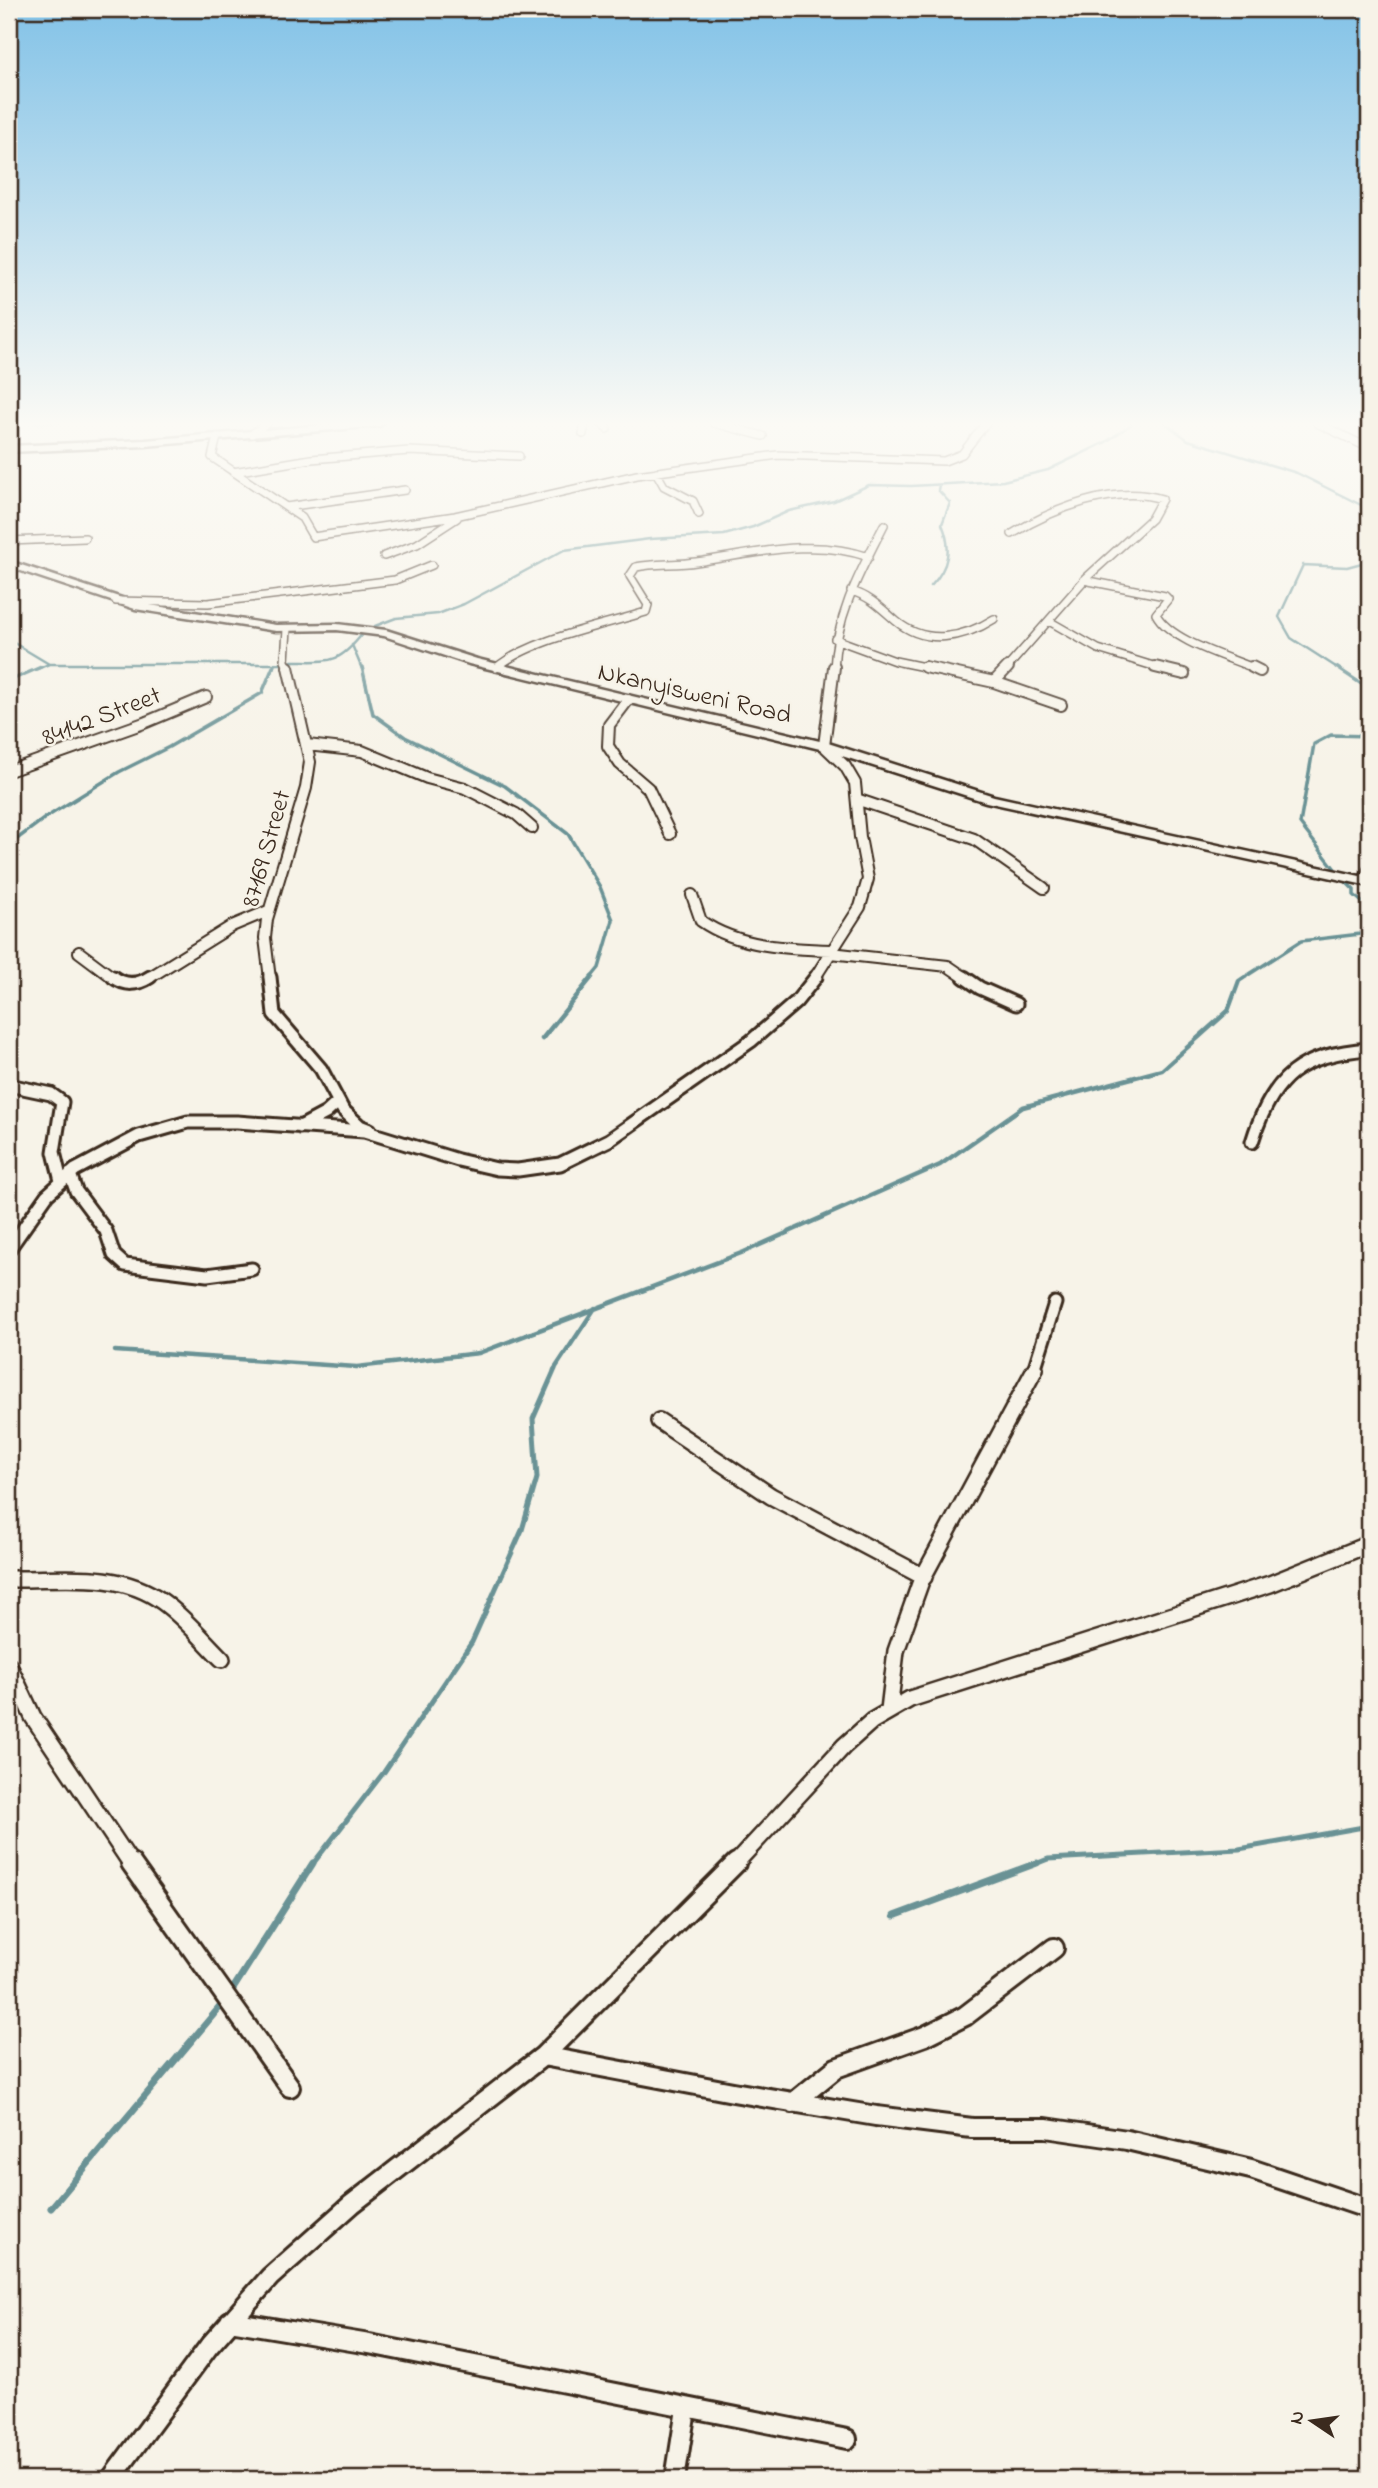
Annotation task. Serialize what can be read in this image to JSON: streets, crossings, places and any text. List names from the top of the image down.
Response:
{
  "streets": {
    "street": ["Nkanyisweni Road", "84142 Street", "87169 Street"]
  },
  "crossings": [
    ["Nkanyisweni Road", "87169 Street"]
  ],
  "north": "left"
}
